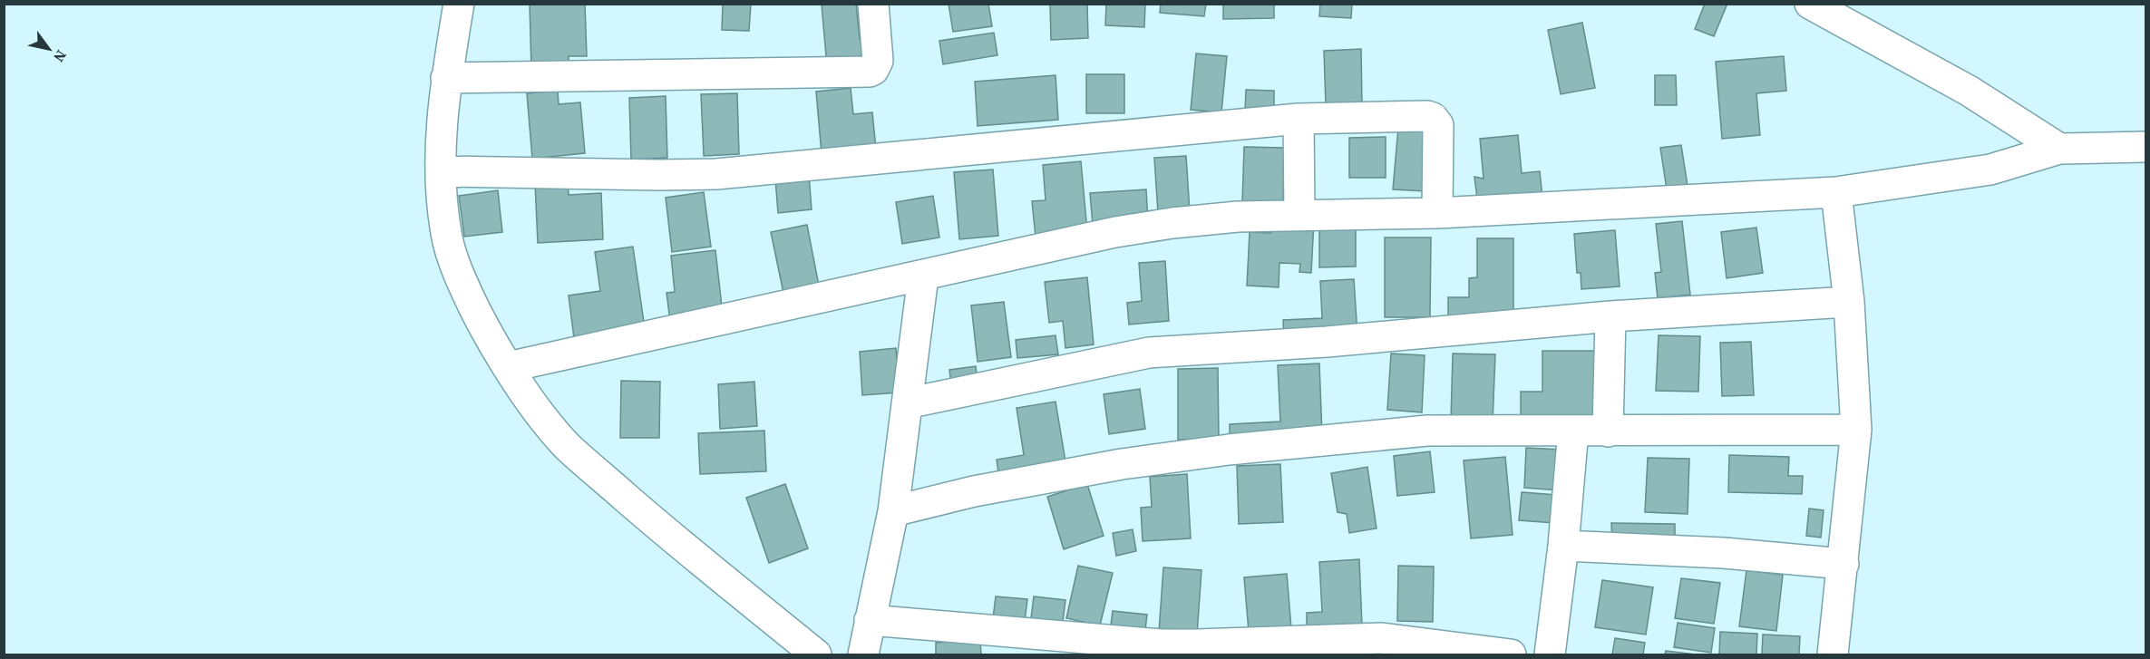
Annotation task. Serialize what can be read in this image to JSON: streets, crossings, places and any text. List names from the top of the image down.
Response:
{
  "north": "bottom right"
}
